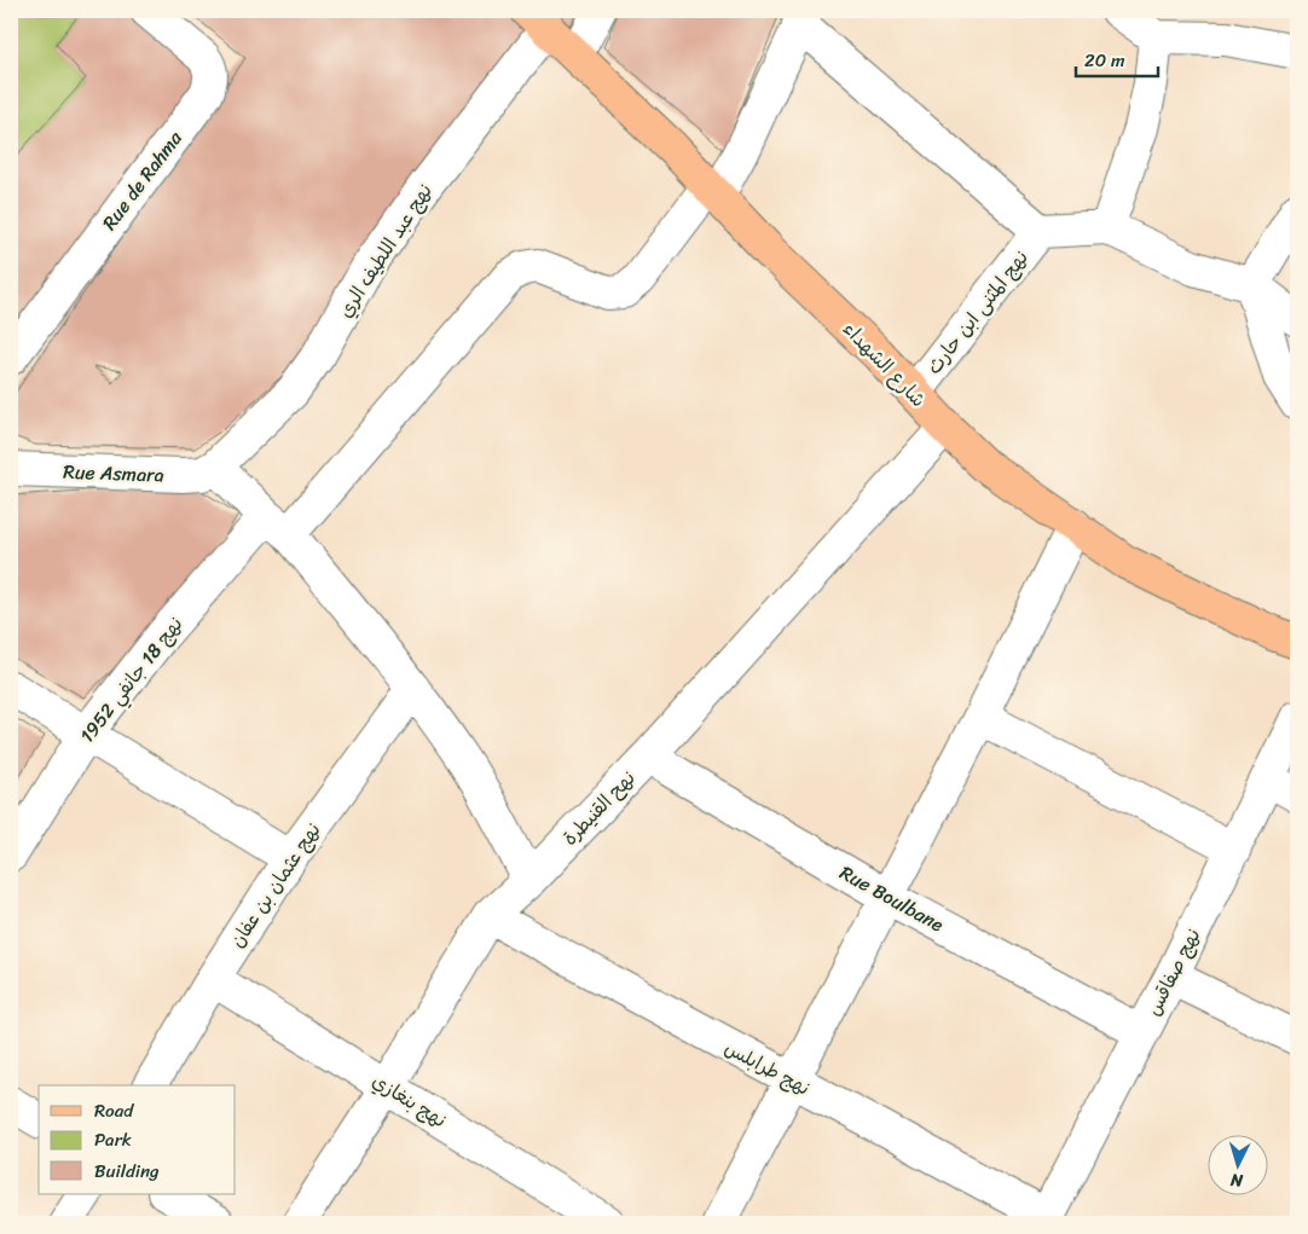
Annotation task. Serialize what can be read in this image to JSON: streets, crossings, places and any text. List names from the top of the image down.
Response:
{
  "streets": {
    "main road": ["شارع الشهداء"],
    "street": [
      "Rue de Rahma",
      "نهج عبد اللطيف الري",
      "نهج المثنى ابن حارث",
      "Rue Asmara",
      "نهج 18 جانفي 1952",
      "نهح القنيطرة",
      "نهج عثمان بن عفان",
      "Rue Boulbane",
      "نهج صفاقس",
      "نهج طرابلس",
      "نهج بنغازي"
    ]
  },
  "crossings": [
    ["نهج عبد اللطيف الري", "شارع الشهداء"],
    ["نهج عبد اللطيف الري", "Rue Asmara"],
    ["نهج المثنى ابن حارث", "شارع الشهداء"],
    ["شارع الشهداء", "نهج 18 جانفي 1952"],
    ["شارع الشهداء", "نهح القنيطرة"],
    ["نهح القنيطرة", "Rue Boulbane"],
    ["نهح القنيطرة", "نهج طرابلس"],
    ["نهح القنيطرة", "نهج بنغازي"],
    ["نهج عثمان بن عفان", "نهج بنغازي"],
    ["Rue Boulbane", "نهج صفاقس"],
    ["نهج صفاقس", "نهج طرابلس"]
  ],
  "legend": ["Road", "Park", "Building"],
  "scale_bar": "20 m",
  "north": "bottom"
}
